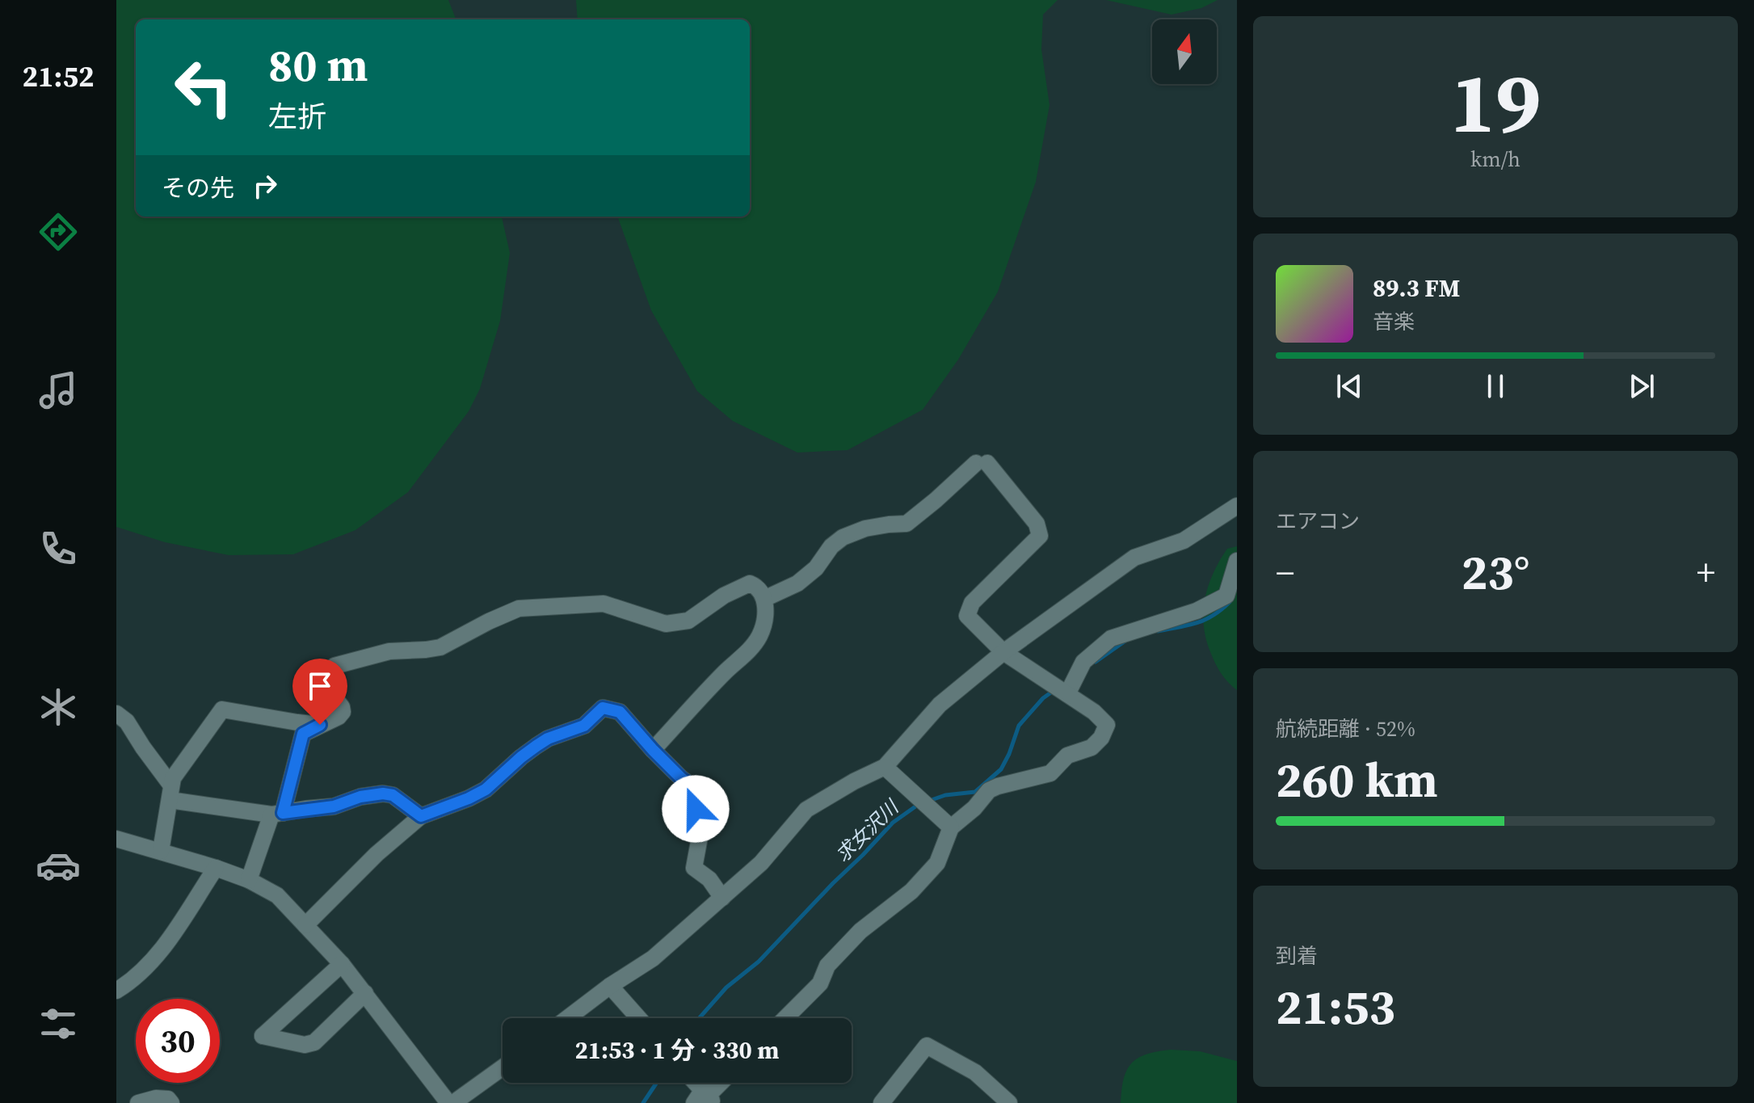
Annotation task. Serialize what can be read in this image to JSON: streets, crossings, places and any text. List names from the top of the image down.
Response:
{
  "water": ["求女沢川"],
  "north": "top",
  "page": {
    "tabs": "21:52",
    "tile": [
      ["19", "km/h"],
      "エアコン",
      ["航続距離 · 52%", "260 km"],
      ["到着", "21:53"]
    ],
    "turn": ["80 m", "左折"],
    "then": "その先",
    "song": ["89.3 FM", "音楽"],
    "heat": ["−", "23°", "+"],
    "limit": "30",
    "trip": "21:53 · 1 分 · 330 m"
  }
}
